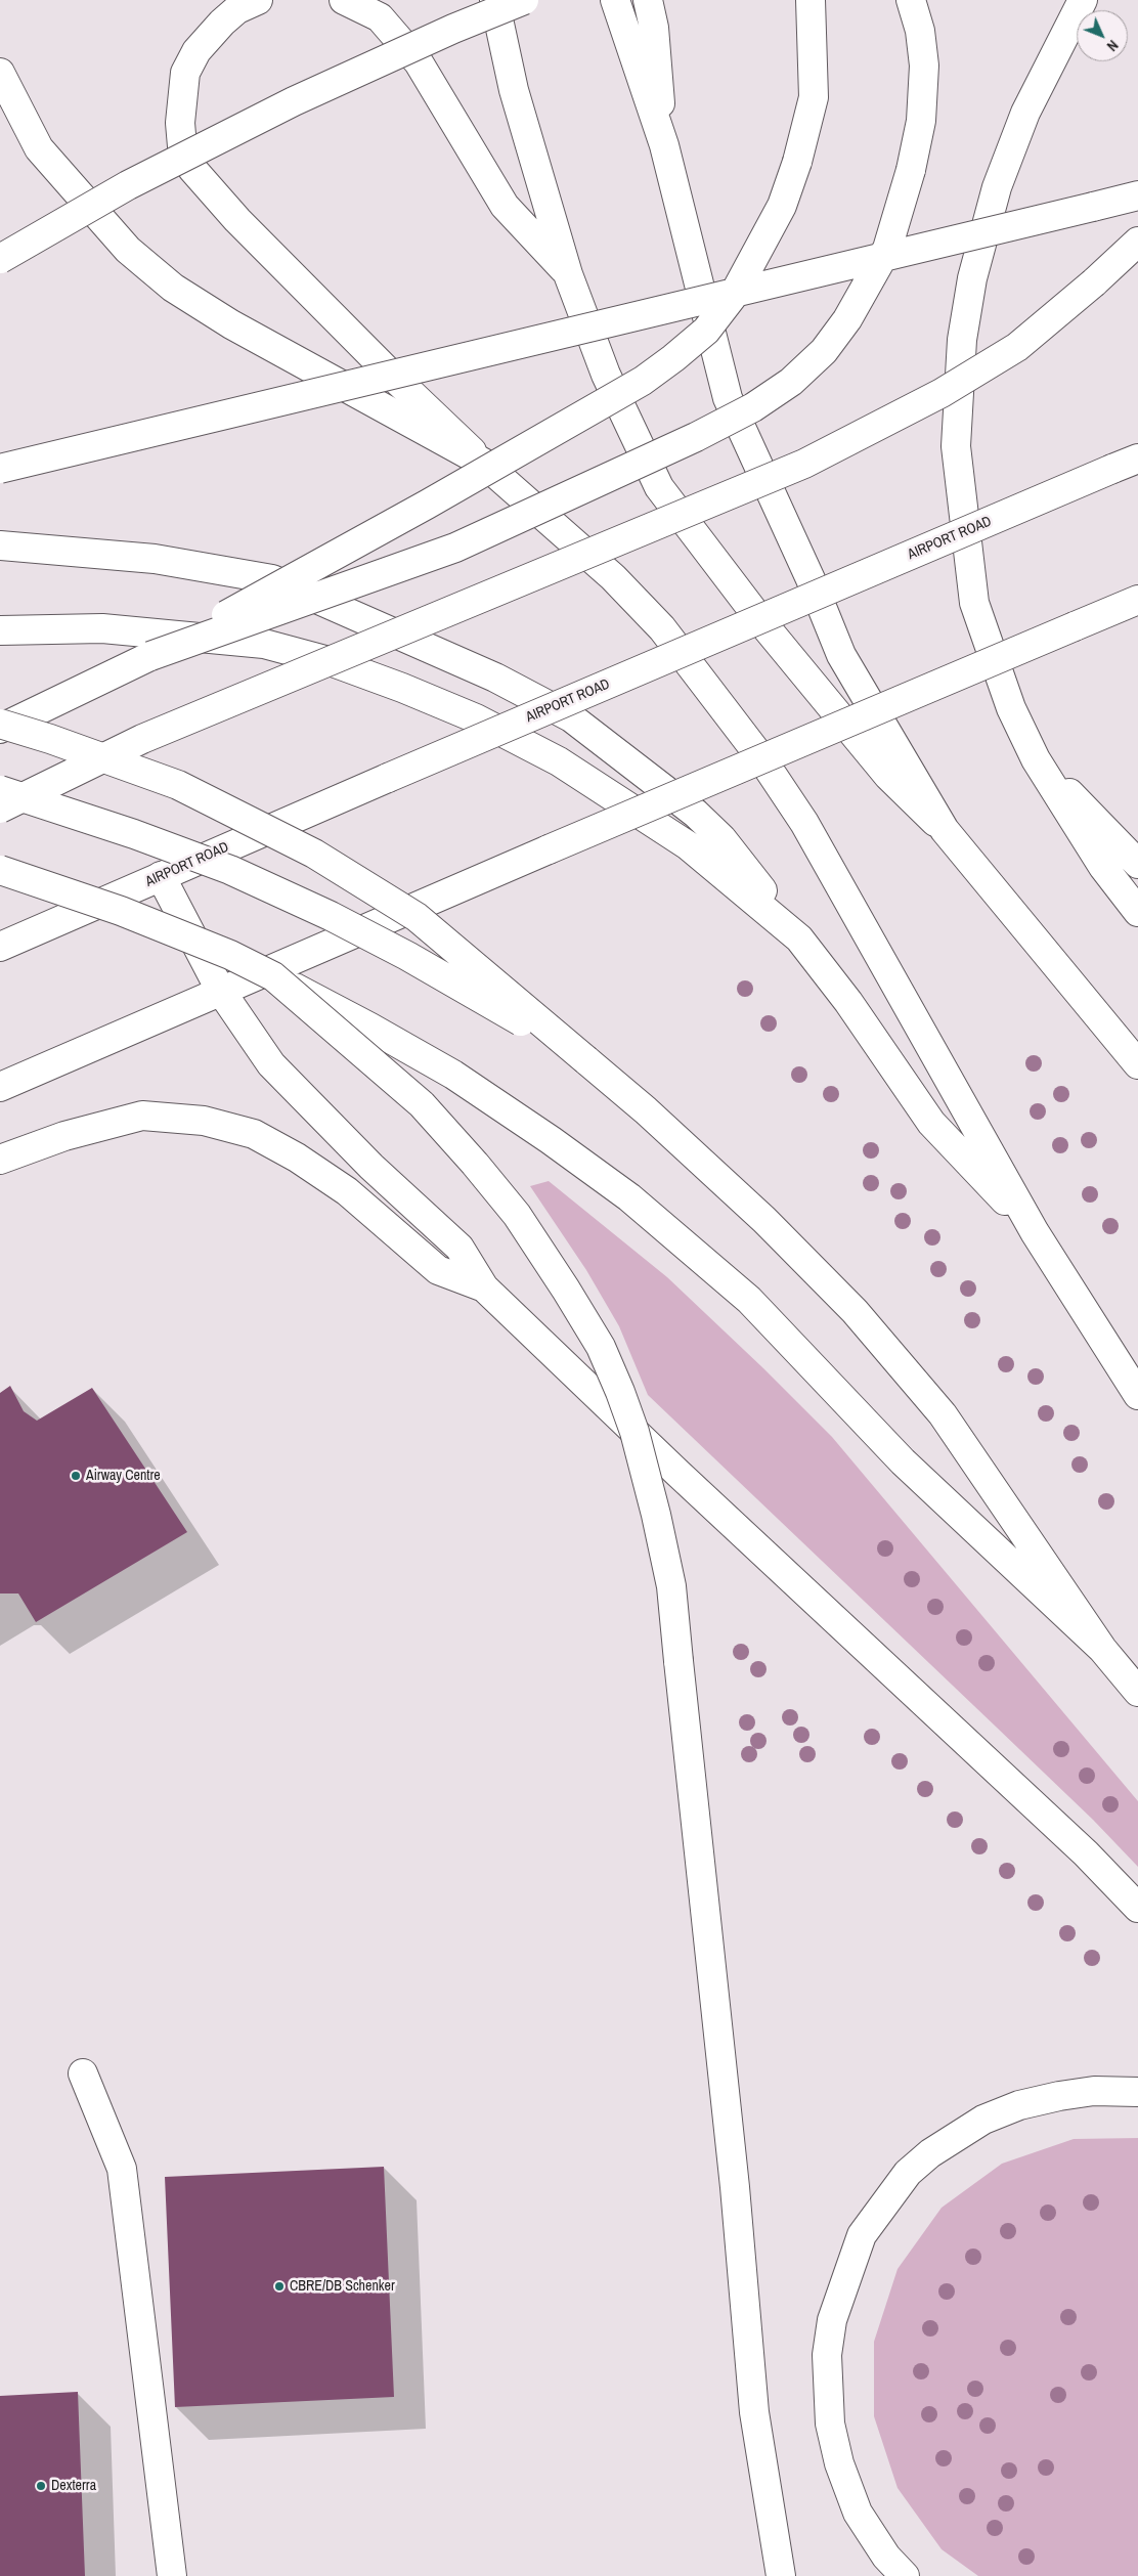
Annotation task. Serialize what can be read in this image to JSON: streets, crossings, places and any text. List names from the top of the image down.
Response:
{
  "streets": {
    "main road": ["AIRPORT ROAD"]
  },
  "places": ["Airway Centre", "CBRE/DB Schenker", "Dexterra"],
  "north": "bottom right"
}
